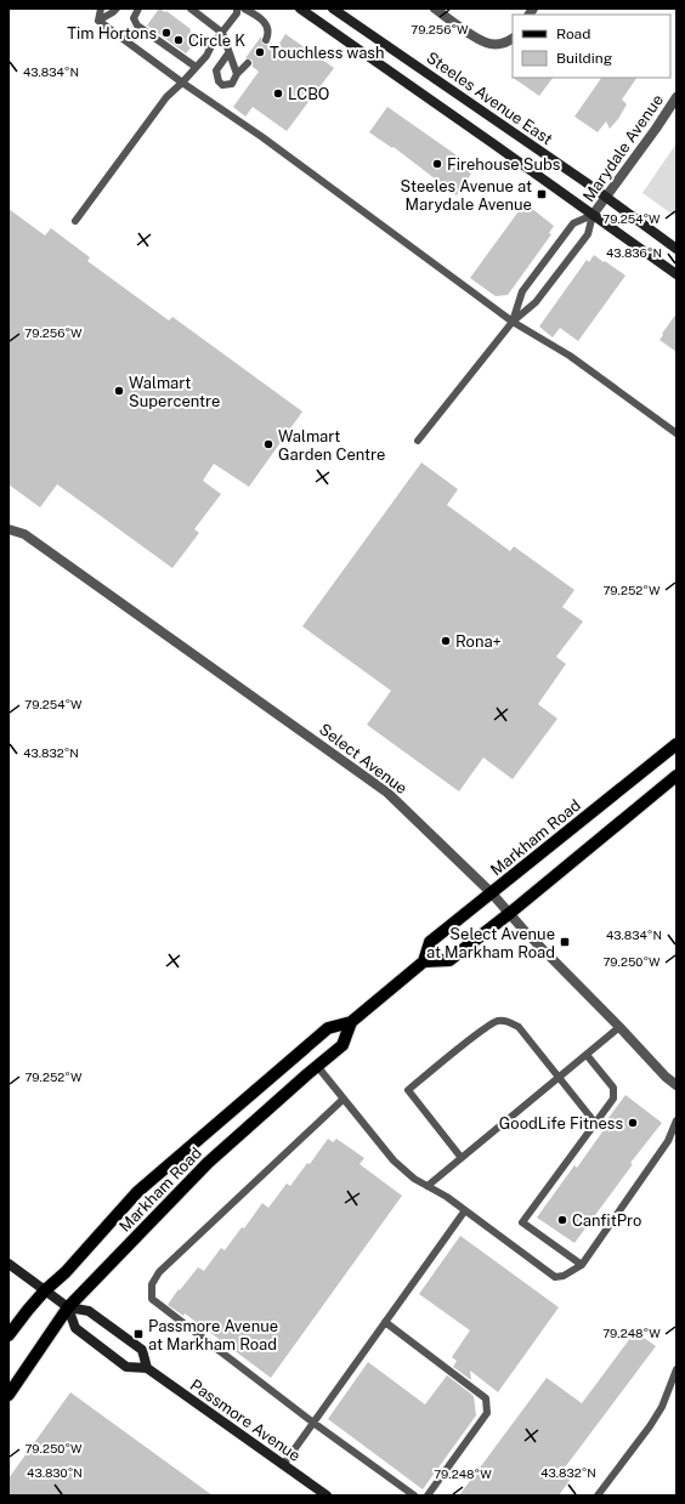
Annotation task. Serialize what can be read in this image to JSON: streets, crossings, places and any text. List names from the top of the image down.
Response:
{
  "streets": {
    "main road": ["Steeles Avenue East", "Markham Road", "Passmore Avenue"],
    "street": ["Marydale Avenue", "Select Avenue"]
  },
  "crossings": [
    ["Steeles Avenue East", "Marydale Avenue"],
    ["Select Avenue", "Markham Road"],
    ["Markham Road", "Passmore Avenue"]
  ],
  "places": {
    "other": [
      "Tim Hortons",
      "Circle K",
      "Touchless wash",
      "LCBO",
      "Firehouse Subs",
      "Walmart Supercentre",
      "Walmart Garden Centre",
      "Rona+",
      "GoodLife Fitness",
      "CanfitPro"
    ],
    "transit": ["Steeles Avenue at Marydale Avenue", "Select Avenue at Markham Road", "Passmore Avenue at Markham Road"]
  },
  "legend": ["Road", "Building"],
  "coordinates": [
    "79.256°W",
    "43.834°N",
    "79.254°W",
    "43.836°N",
    "79.252°W",
    "43.832°N",
    "79.250°W",
    "79.248°W",
    "43.830°N"
  ]
}
